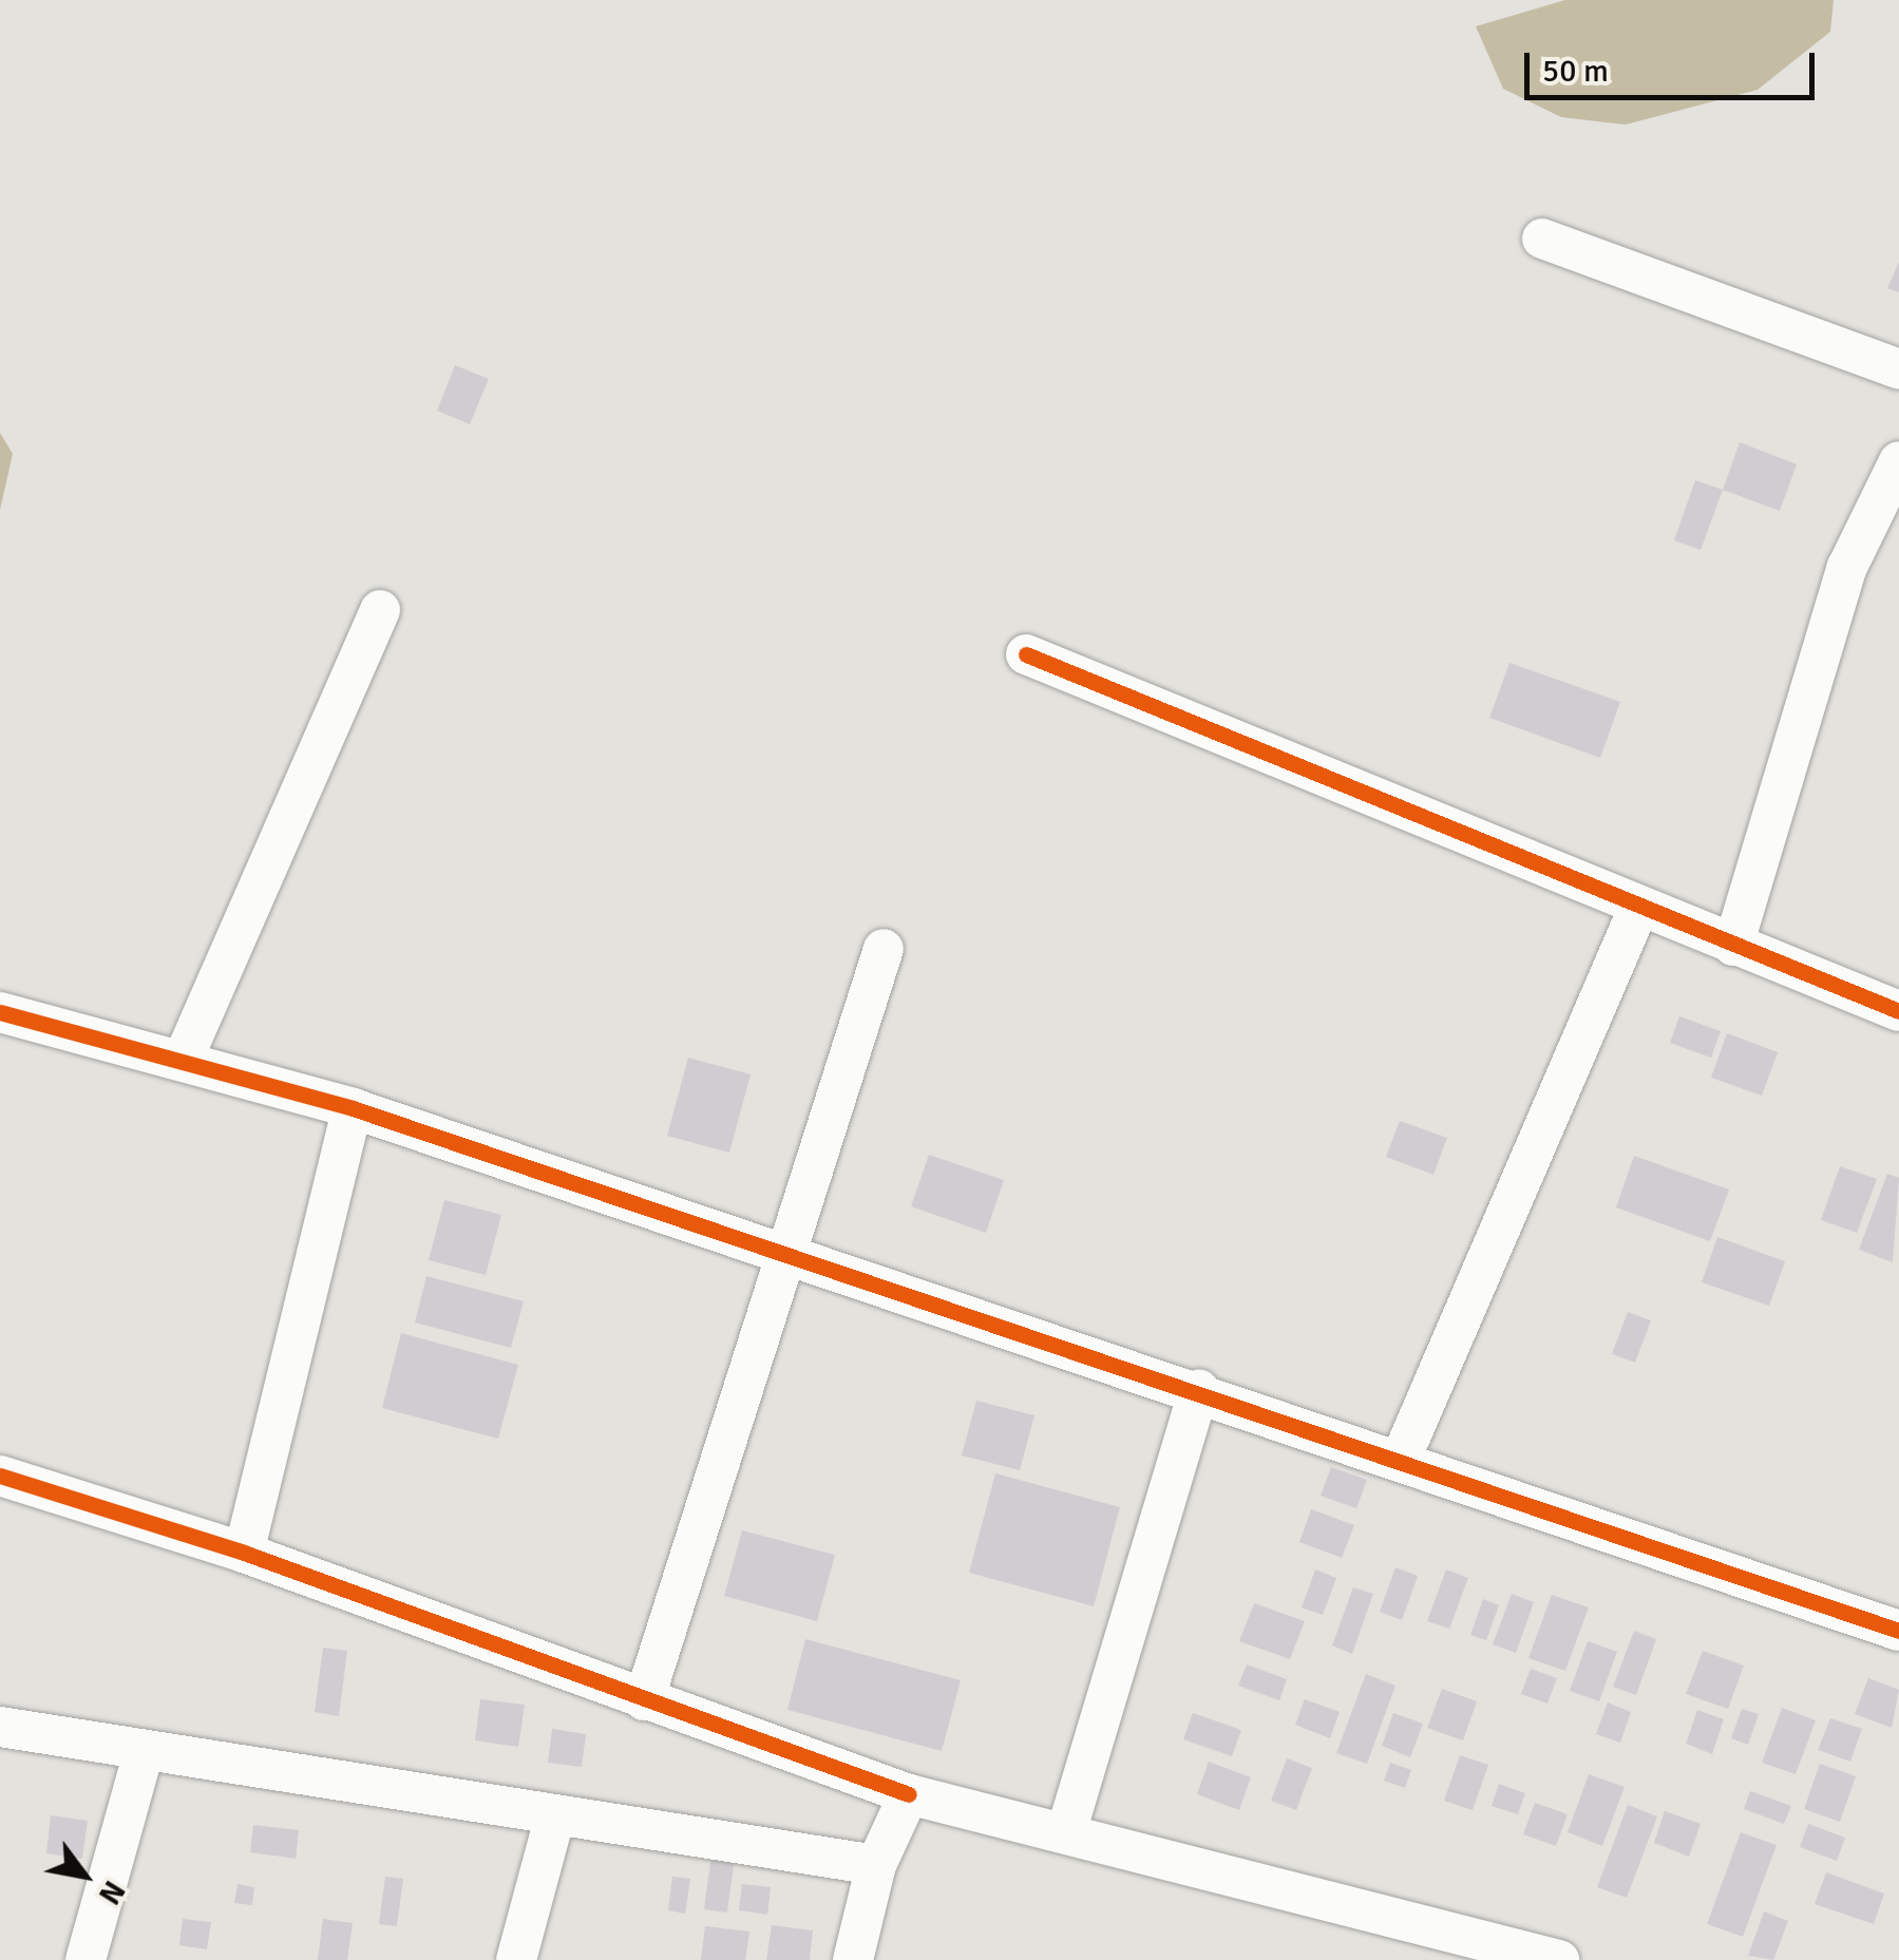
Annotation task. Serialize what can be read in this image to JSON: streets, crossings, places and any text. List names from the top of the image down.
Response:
{
  "scale_bar": "50 m",
  "north": "bottom right"
}
